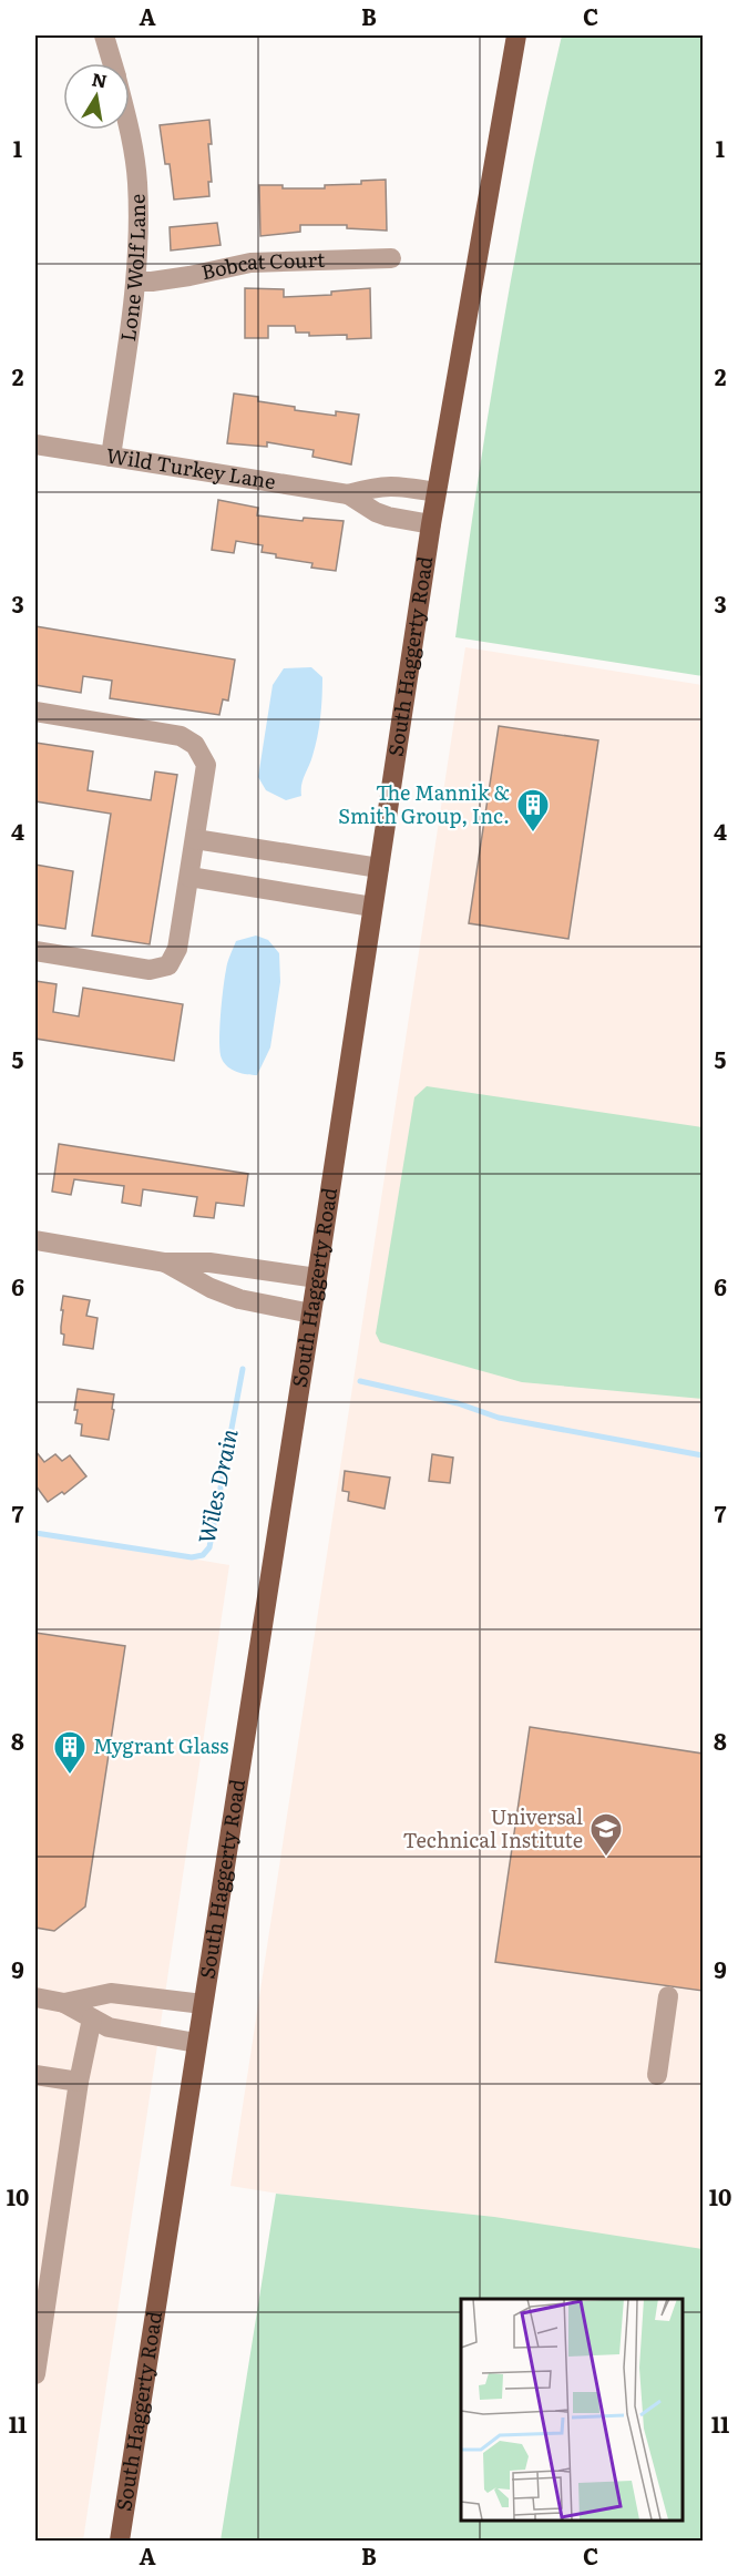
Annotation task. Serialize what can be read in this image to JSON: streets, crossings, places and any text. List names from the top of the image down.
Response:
{
  "streets": {
    "main road": ["South Haggerty Road"],
    "street": ["Lone Wolf Lane", "Bobcat Court", "Wild Turkey Lane"]
  },
  "crossings": [
    ["Lone Wolf Lane", "Bobcat Court"],
    ["Lone Wolf Lane", "Wild Turkey Lane"],
    ["Wild Turkey Lane", "South Haggerty Road"]
  ],
  "water": ["Wiles Drain"],
  "places": {
    "building": ["The Mannik & Smith Group, Inc.", "Mygrant Glass"],
    "school or university": ["Universal Technical Institute"]
  },
  "north": "top",
  "grid": {
    "columns": ["A", "B", "C"],
    "rows": [
      "1",
      "2",
      "3",
      "4",
      "5",
      "6",
      "7",
      "8",
      "9",
      "10",
      "11"
    ]
  }
}
